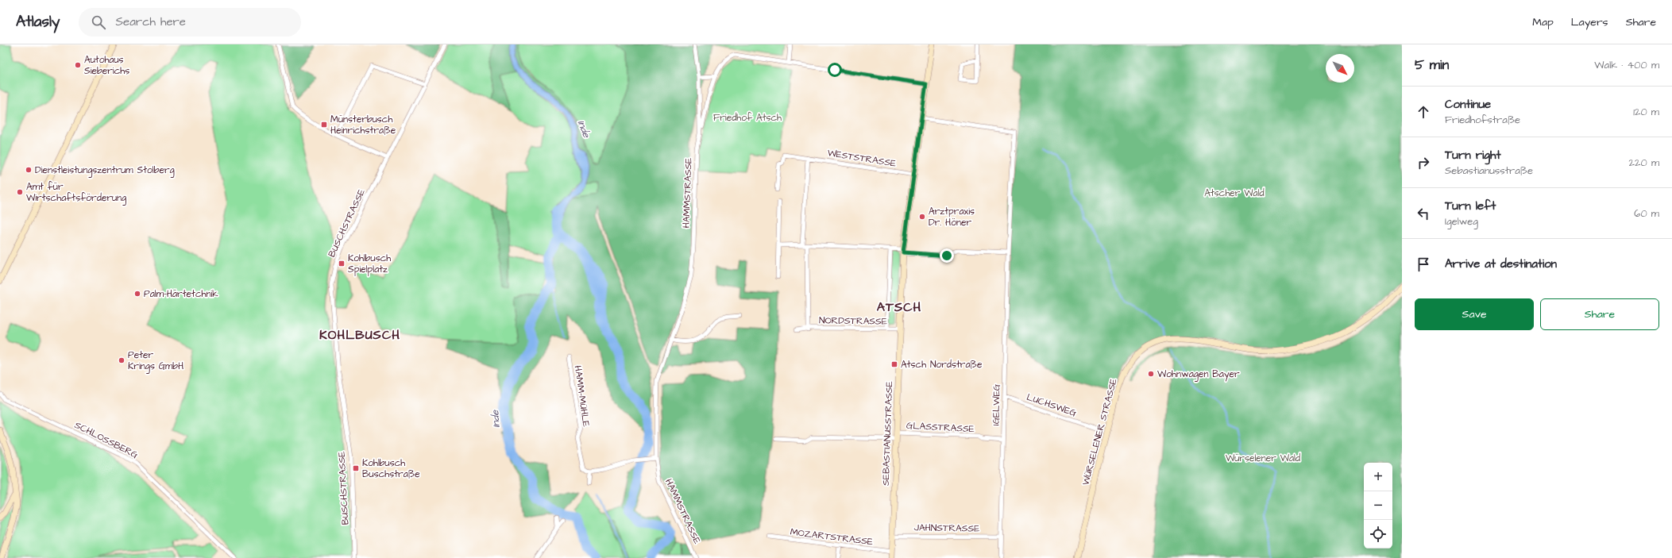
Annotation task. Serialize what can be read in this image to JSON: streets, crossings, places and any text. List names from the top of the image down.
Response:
{
  "streets": {
    "main road": ["WÜRSELENER STRASSE", "SEBASTIANUSSTRASSE"],
    "street": [
      "WESTSTRASSE",
      "HAMMSTRASSE",
      "BUSCHSTRASSE",
      "NORDSTRASSE",
      "HAMM-MÜHLE",
      "IGELWEG",
      "LUCHSWEG",
      "GLASSTRASSE",
      "SCHLOSSBERG",
      "JAHNSTRASSE",
      "MOZARTSTRASSE"
    ]
  },
  "crossings": [
    ["WESTSTRASSE", "SEBASTIANUSSTRASSE"],
    ["NORDSTRASSE", "SEBASTIANUSSTRASSE"],
    ["IGELWEG", "LUCHSWEG"],
    ["IGELWEG", "GLASSTRASSE"],
    ["IGELWEG", "SEBASTIANUSSTRASSE"],
    ["IGELWEG", "JAHNSTRASSE"],
    ["GLASSTRASSE", "SEBASTIANUSSTRASSE"],
    ["SEBASTIANUSSTRASSE", "JAHNSTRASSE"],
    ["SEBASTIANUSSTRASSE", "MOZARTSTRASSE"]
  ],
  "districts": ["ATSCH", "KOHLBUSCH"],
  "water": ["Inde"],
  "parks": ["Friedhof Atsch", "Atscher Wald", "Würselener Wald"],
  "places": {
    "other": [
      "Autohaus Sieberichs",
      "Dienstleistungszentrum Stolberg",
      "Amt für Wirtschaftsförderung",
      "Arztpraxis Dr. Höner",
      "Palm-Härtetchnik",
      "Peter Krings GmbH",
      "Wohnwagen Bayer"
    ],
    "transit": [
      "Münsterbusch Heinrichstraße",
      "Kohlbusch Spielplatz",
      "Atsch Nordstraße",
      "Kohlbusch Buschstraße"
    ]
  },
  "north": "bottom right",
  "page": {
    "header": "Atlasly",
    "search": "Search here",
    "nav": ["Map", "Layers", "Share"],
    "heading": ["5 min", "Walk · 400 m"],
    "list": [
      ["Continue", "Friedhofstraße", "120 m"],
      ["Turn right", "Sebastianusstraße", "220 m"],
      ["Turn left", "Igelweg", "60 m"],
      "Arrive at destination"
    ],
    "buttons": ["Save", "Share"],
    "map_buttons": ["+", "−"]
  }
}
